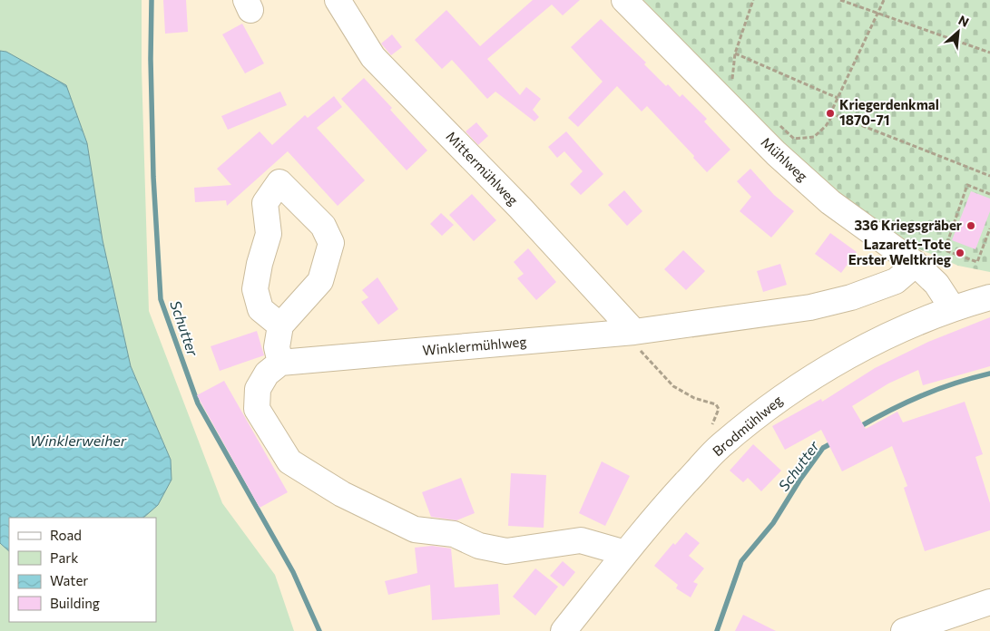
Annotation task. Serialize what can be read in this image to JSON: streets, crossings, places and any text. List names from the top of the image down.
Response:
{
  "streets": {
    "street": [
      "Mühlweg",
      "Mittermühlweg",
      "Winklermühlweg",
      "Brodmühlweg"
    ]
  },
  "crossings": [
    ["Mühlweg", "Winklermühlweg"],
    ["Mühlweg", "Brodmühlweg"],
    ["Mittermühlweg", "Winklermühlweg"]
  ],
  "water": ["Schutter", "Winklerweiher"],
  "places": ["Kriegerdenkmal 1870-71", "336 Kriegsgräber", "Lazarett-Tote Erster Weltkrieg"],
  "legend": [
    "Road",
    "Park",
    "Water",
    "Building"
  ],
  "north": "top right"
}
